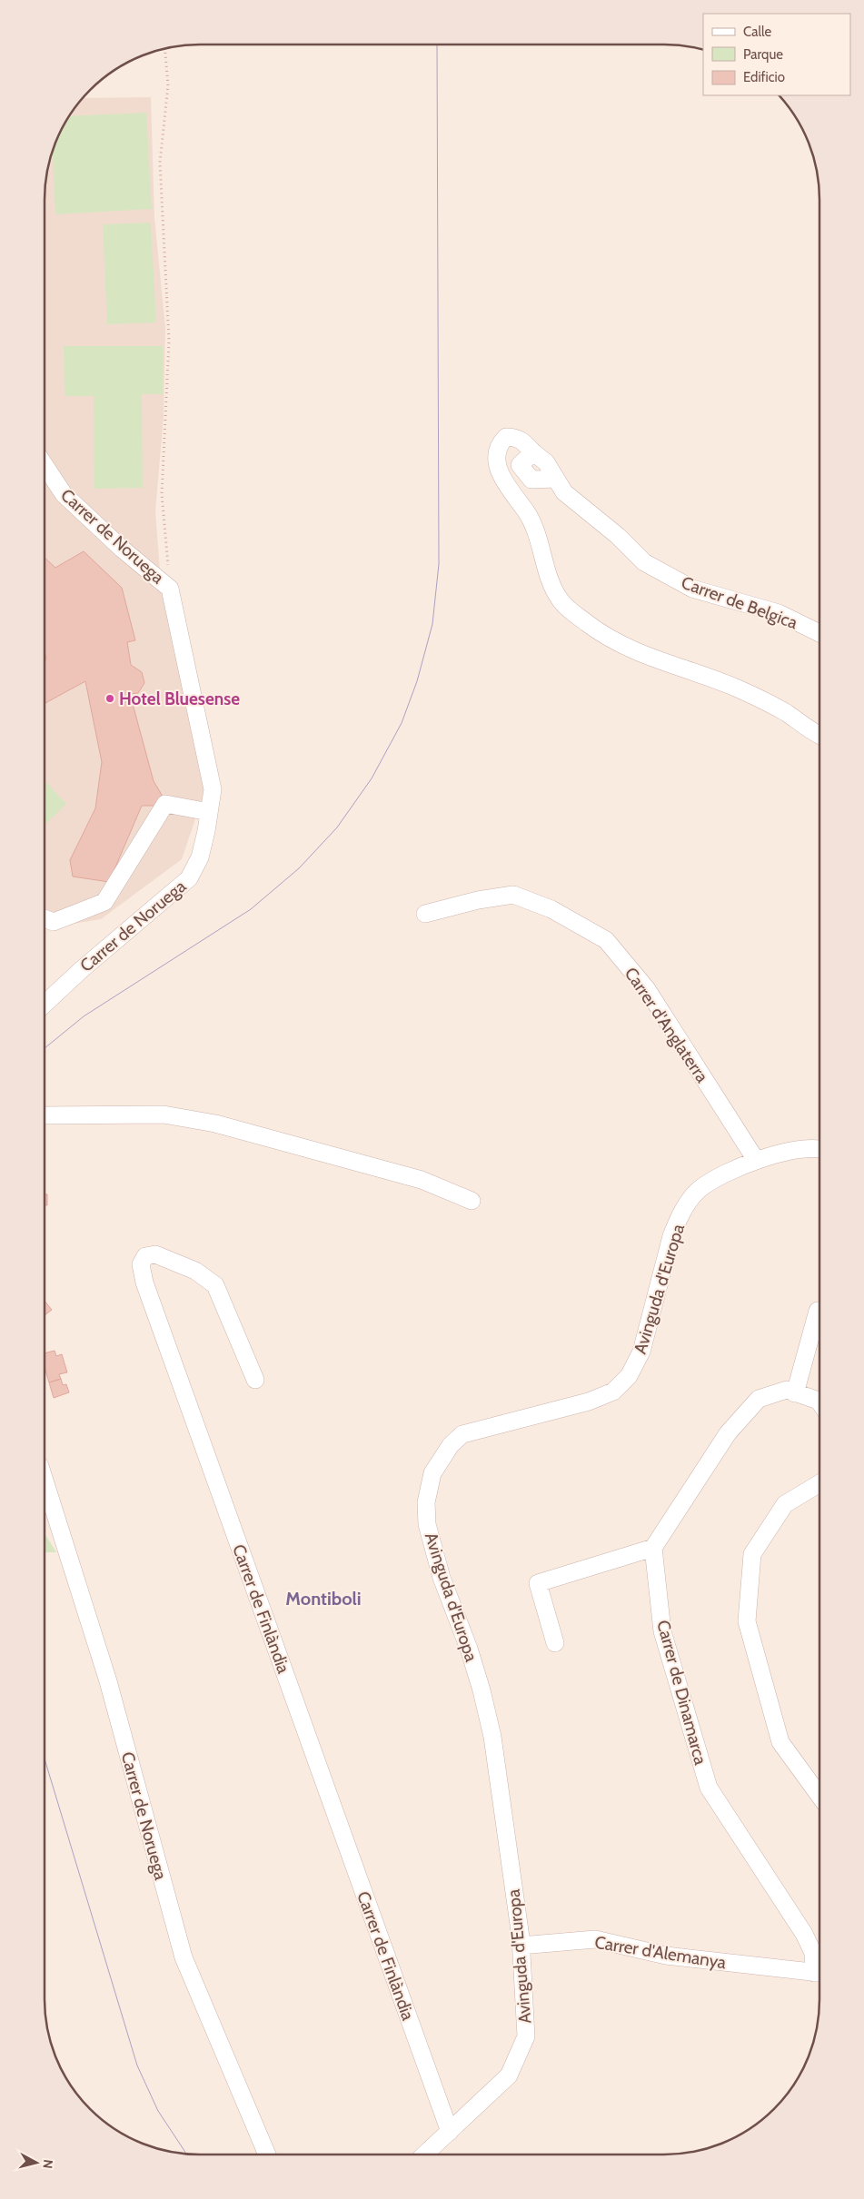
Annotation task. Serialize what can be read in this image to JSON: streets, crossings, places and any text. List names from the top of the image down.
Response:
{
  "streets": {
    "street": [
      "Carrer de Noruega",
      "Carrer de Belgica",
      "Carrer d'Anglaterra",
      "Avinguda d'Europa",
      "Carrer de Finlàndia",
      "Carrer de Dinamarca",
      "Carrer d'Alemanya"
    ]
  },
  "crossings": [
    ["Carrer d'Anglaterra", "Avinguda d'Europa"],
    ["Avinguda d'Europa", "Carrer de Finlàndia"],
    ["Avinguda d'Europa", "Carrer d'Alemanya"]
  ],
  "districts": ["Montiboli"],
  "places": ["Hotel Bluesense"],
  "legend": ["Calle", "Parque", "Edificio"],
  "north": "right"
}
